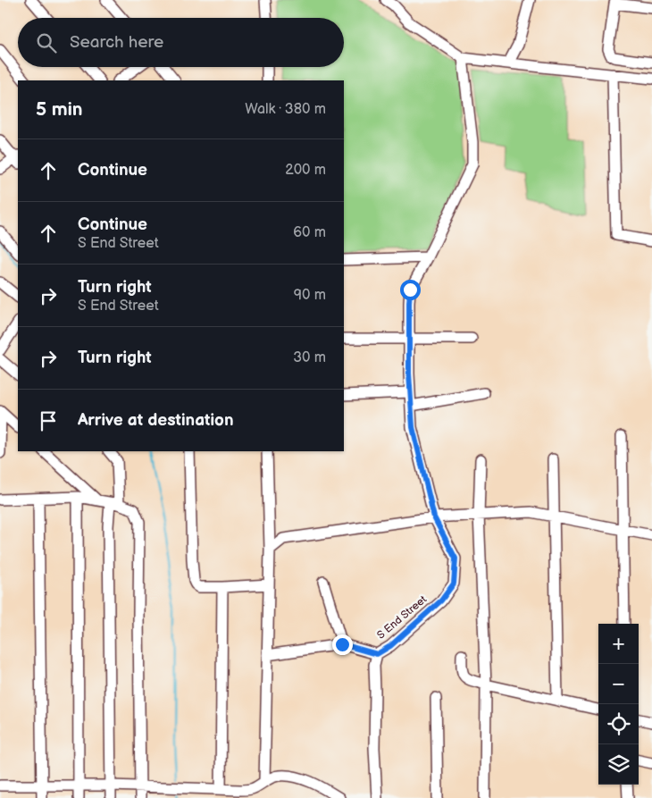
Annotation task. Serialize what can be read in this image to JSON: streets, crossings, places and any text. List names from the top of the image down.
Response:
{
  "streets": {
    "street": ["S End Street"]
  },
  "page": {
    "search": "Search here",
    "heading": ["5 min", "Walk · 380 m"],
    "list": [
      ["Continue", "200 m"],
      ["Continue", "S End Street", "60 m"],
      ["Turn right", "S End Street", "90 m"],
      ["Turn right", "30 m"],
      "Arrive at destination"
    ],
    "map_buttons": ["+", "−"]
  }
}
